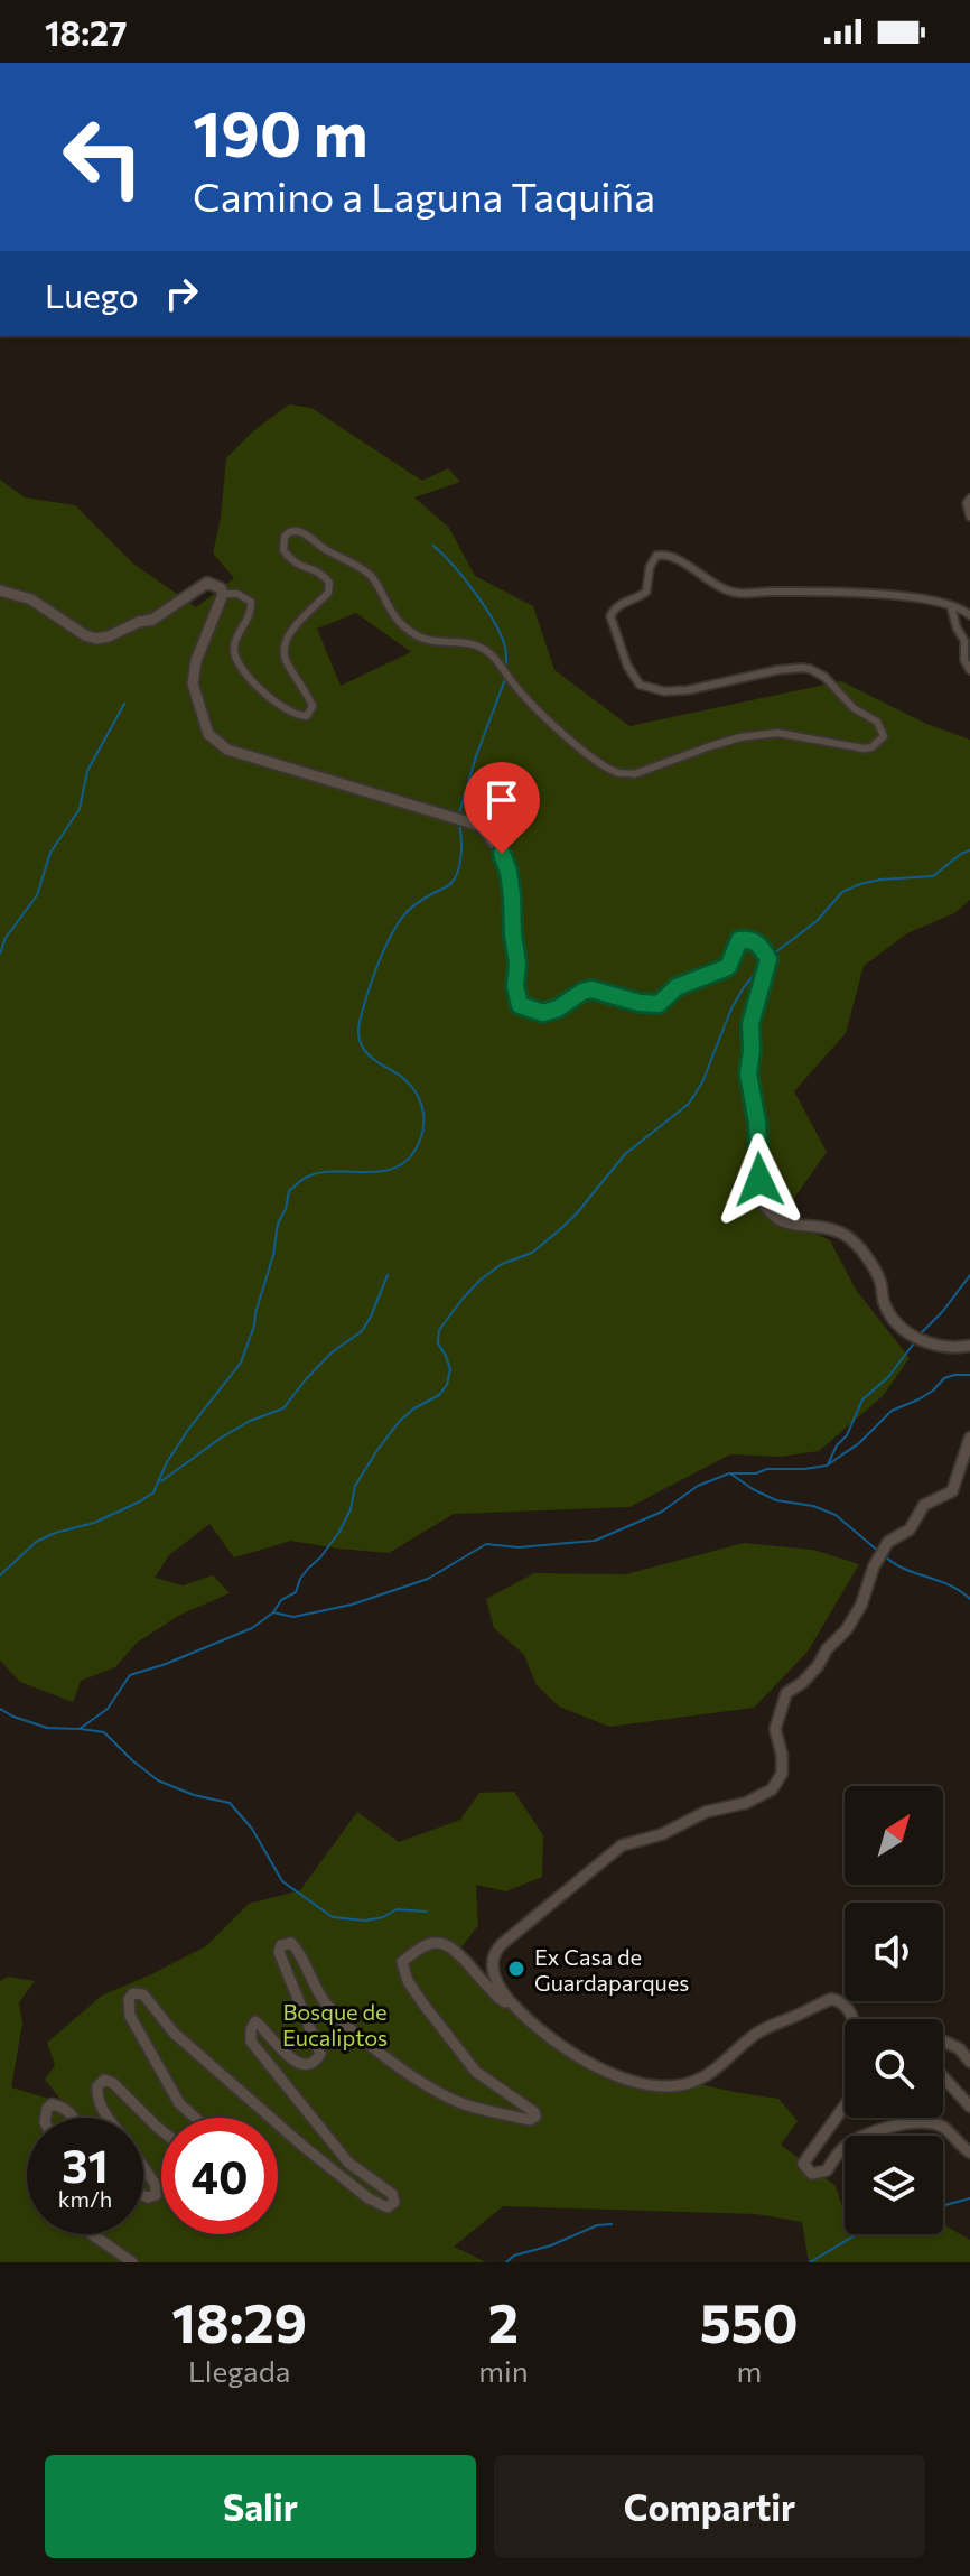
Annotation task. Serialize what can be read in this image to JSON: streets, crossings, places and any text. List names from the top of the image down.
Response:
{
  "parks": ["Bosque de Eucaliptos"],
  "places": ["Ex Casa de Guardaparques"],
  "north": "top right",
  "page": {
    "status": "18:27",
    "turn": ["190 m", "Camino a Laguna Taquiña"],
    "then": "Luego",
    "speed": "31 km/h",
    "limit": "40",
    "eta": [
      "18:29",
      "Llegada",
      "2",
      "min",
      "550",
      "m"
    ],
    "buttons": ["Salir", "Compartir"]
  }
}
